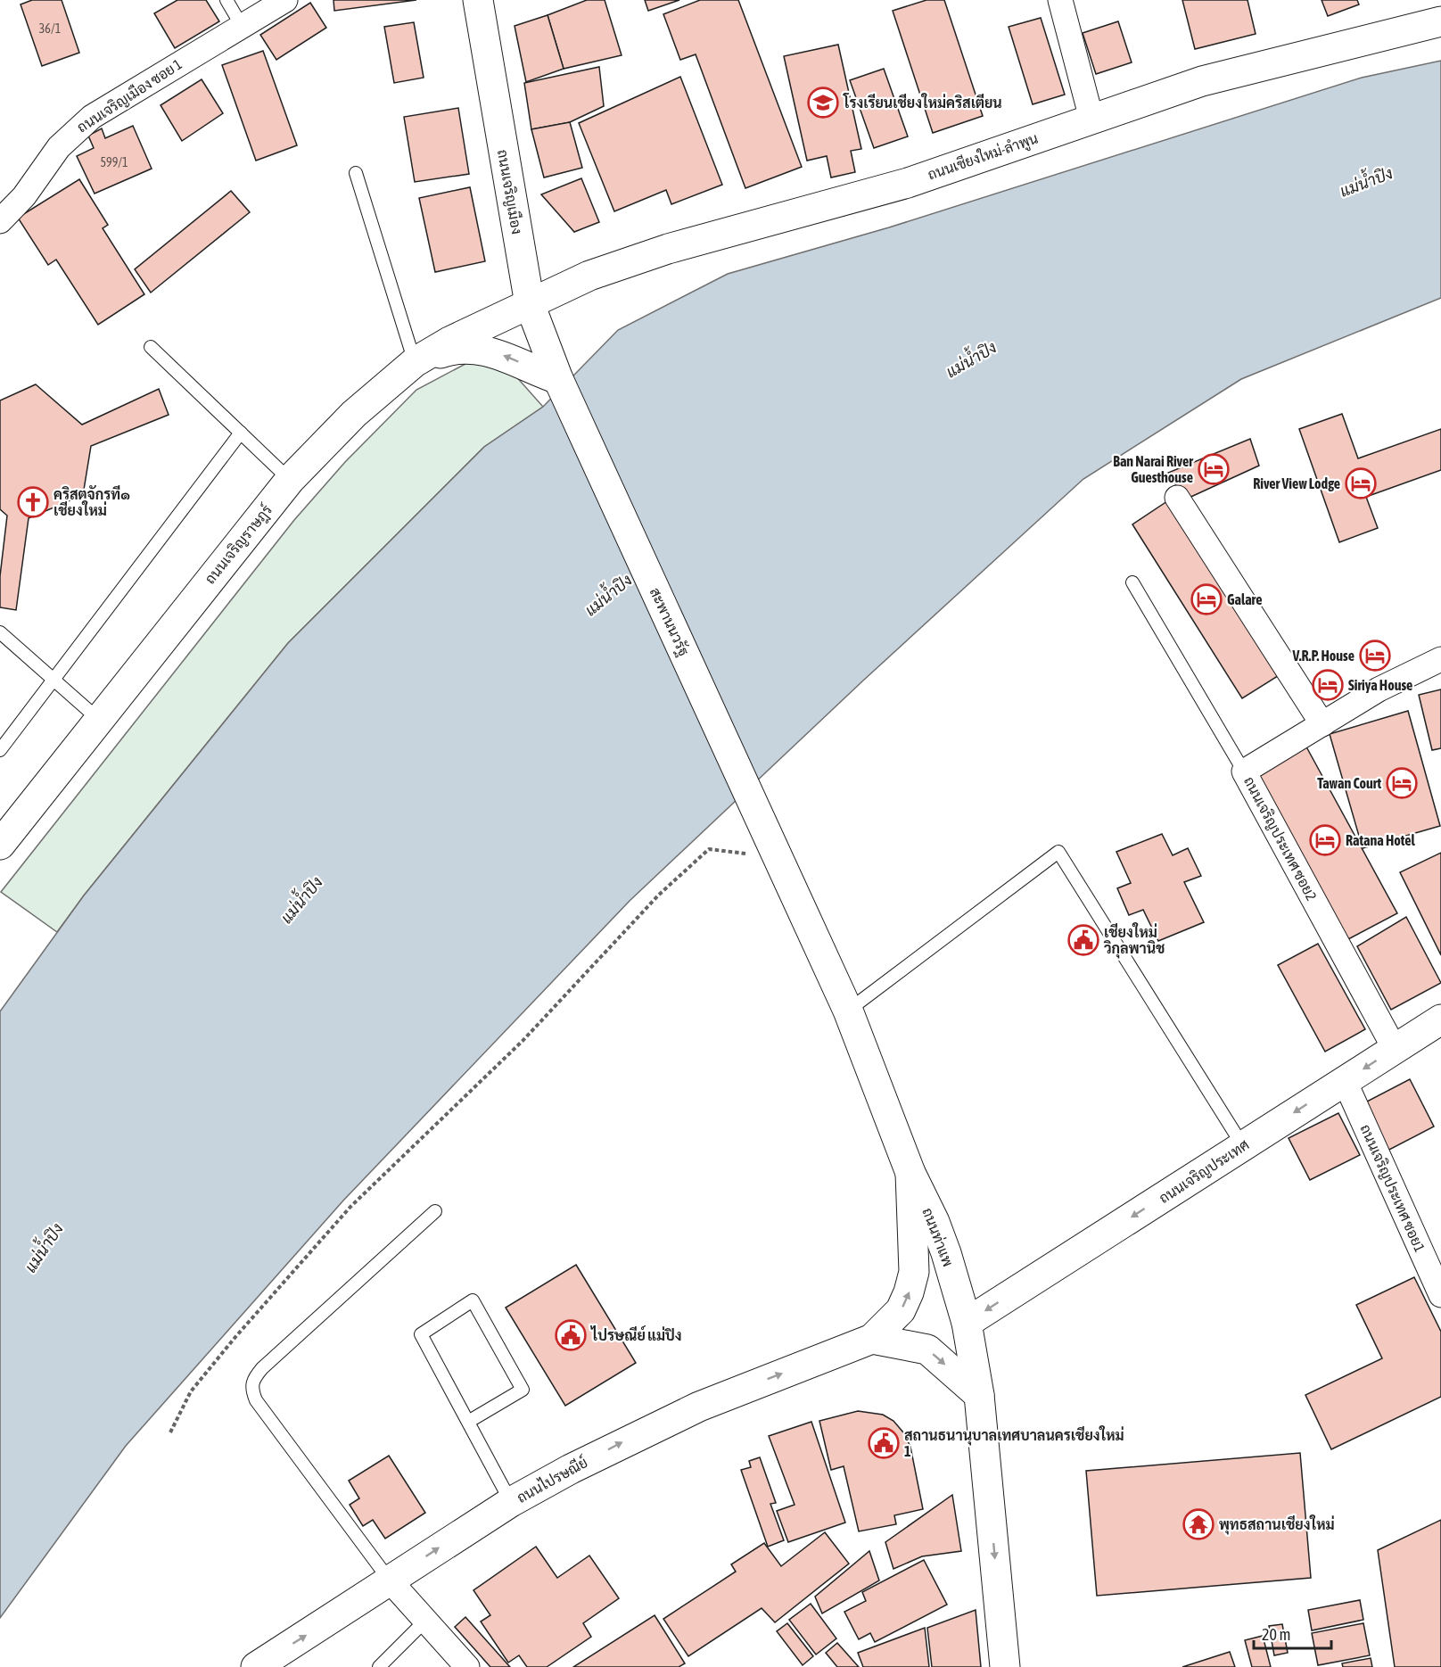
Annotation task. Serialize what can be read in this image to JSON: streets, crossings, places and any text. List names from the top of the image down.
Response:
{
  "streets": {
    "main road": [
      "ถนนเชียงใหม่-ลำพูน",
      "ถนนเจริญเมือง",
      "ถนนเจริญราษฎร์",
      "สะพานนวรัฐ",
      "ถนนเจริญประเทศ",
      "ถนนท่าแพ",
      "ถนนไปรษณีย์"
    ],
    "street": ["ถนนเจริญเมือง ซอย 1", "ถนนเจริญประเทศ ซอย2", "ถนนเจริญประเทศ ซอย1"]
  },
  "crossings": [
    ["ถนนเชียงใหม่-ลำพูน", "ถนนเจริญเมือง"],
    ["ถนนเชียงใหม่-ลำพูน", "ถนนเจริญราษฎร์"],
    ["ถนนเจริญเมือง", "ถนนเจริญราษฎร์"],
    ["ถนนเจริญเมือง", "สะพานนวรัฐ"],
    ["สะพานนวรัฐ", "ถนนท่าแพ"],
    ["ถนนเจริญประเทศ ซอย2", "ถนนเจริญประเทศ"],
    ["ถนนเจริญประเทศ", "ถนนเจริญประเทศ ซอย1"],
    ["ถนนเจริญประเทศ", "ถนนท่าแพ"],
    ["ถนนท่าแพ", "ถนนไปรษณีย์"]
  ],
  "one_way": ["ถนนเจริญประเทศ", "ถนนไปรษณีย์"],
  "water": ["แม่น้ำปิง"],
  "places": {
    "school or university": ["โรงเรียนเชียงใหม่คริสเตียน"],
    "hotel": [
      "Ban Narai River Guesthouse",
      "River View Lodge",
      "Galare",
      "V.R.P. House",
      "Siriya House",
      "Tawan Court",
      "Ratana Hotel"
    ],
    "church": ["คริสตจักรที๑ เชียงใหม่"],
    "public building": ["เชียงใหม่ วิกุลพานิช", "ไปรษณีย์ แม่ปิง", "สถานธนานุบาลเทศบาลนครเชียงใหม่ 1"],
    "temple": ["พุทธสถานเชียงใหม่"]
  },
  "house_numbers": ["36/1", "599/1"],
  "scale_bar": "20 m"
}
